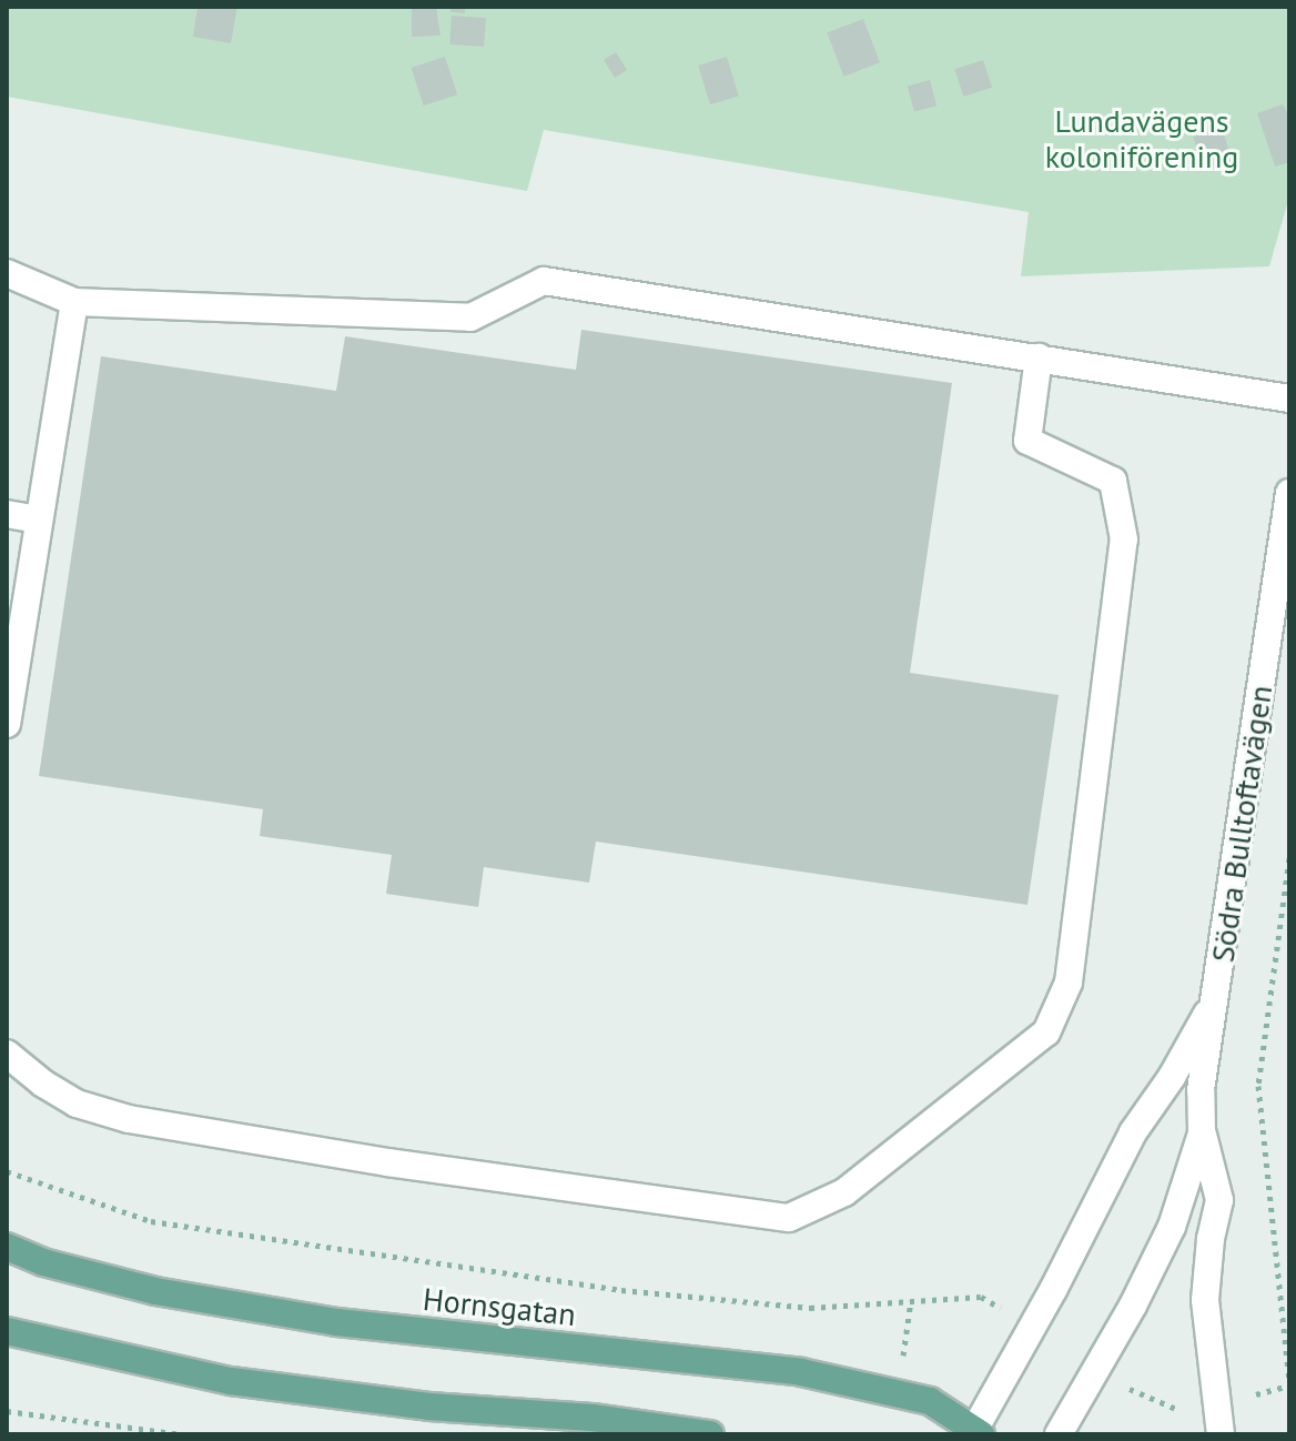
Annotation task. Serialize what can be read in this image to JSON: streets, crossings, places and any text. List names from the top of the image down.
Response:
{
  "streets": {
    "main road": ["Hornsgatan"],
    "street": ["Södra Bulltoftavägen"]
  },
  "crossings": [
    ["Södra Bulltoftavägen", "Hornsgatan"]
  ],
  "parks": ["Lundavägens koloniförening"]
}
